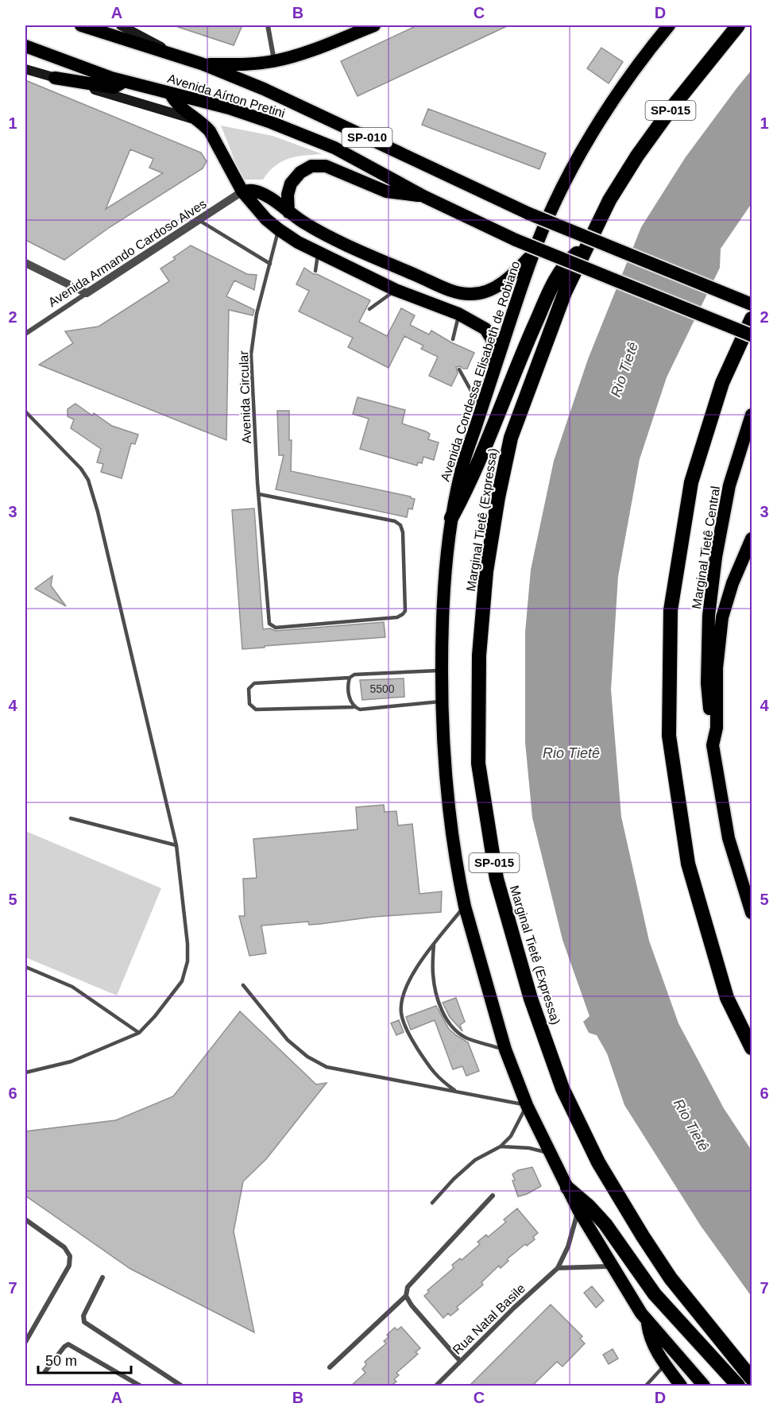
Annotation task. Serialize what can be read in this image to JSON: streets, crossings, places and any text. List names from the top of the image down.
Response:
{
  "streets": {
    "highway": [
      "Avenida Aírton Pretini",
      "SP-015",
      "SP-010",
      "Avenida Condessa Elisabeth de Robiano",
      "Marginal Tietê (Expressa)",
      "Marginal Tietê Central"
    ],
    "street": ["Avenida Armando Cardoso Alves", "Rua Natal Basile"],
    "lane": ["Avenida Circular"]
  },
  "crossings": [
    ["SP-015", "Marginal Tietê (Expressa)"],
    ["Avenida Condessa Elisabeth de Robiano", "Rua Natal Basile"]
  ],
  "water": ["Rio Tietê"],
  "house_numbers": ["5500"],
  "scale_bar": "50 m",
  "grid": {
    "columns": [
      "A",
      "B",
      "C",
      "D"
    ],
    "rows": [
      "1",
      "2",
      "3",
      "4",
      "5",
      "6",
      "7"
    ]
  }
}
